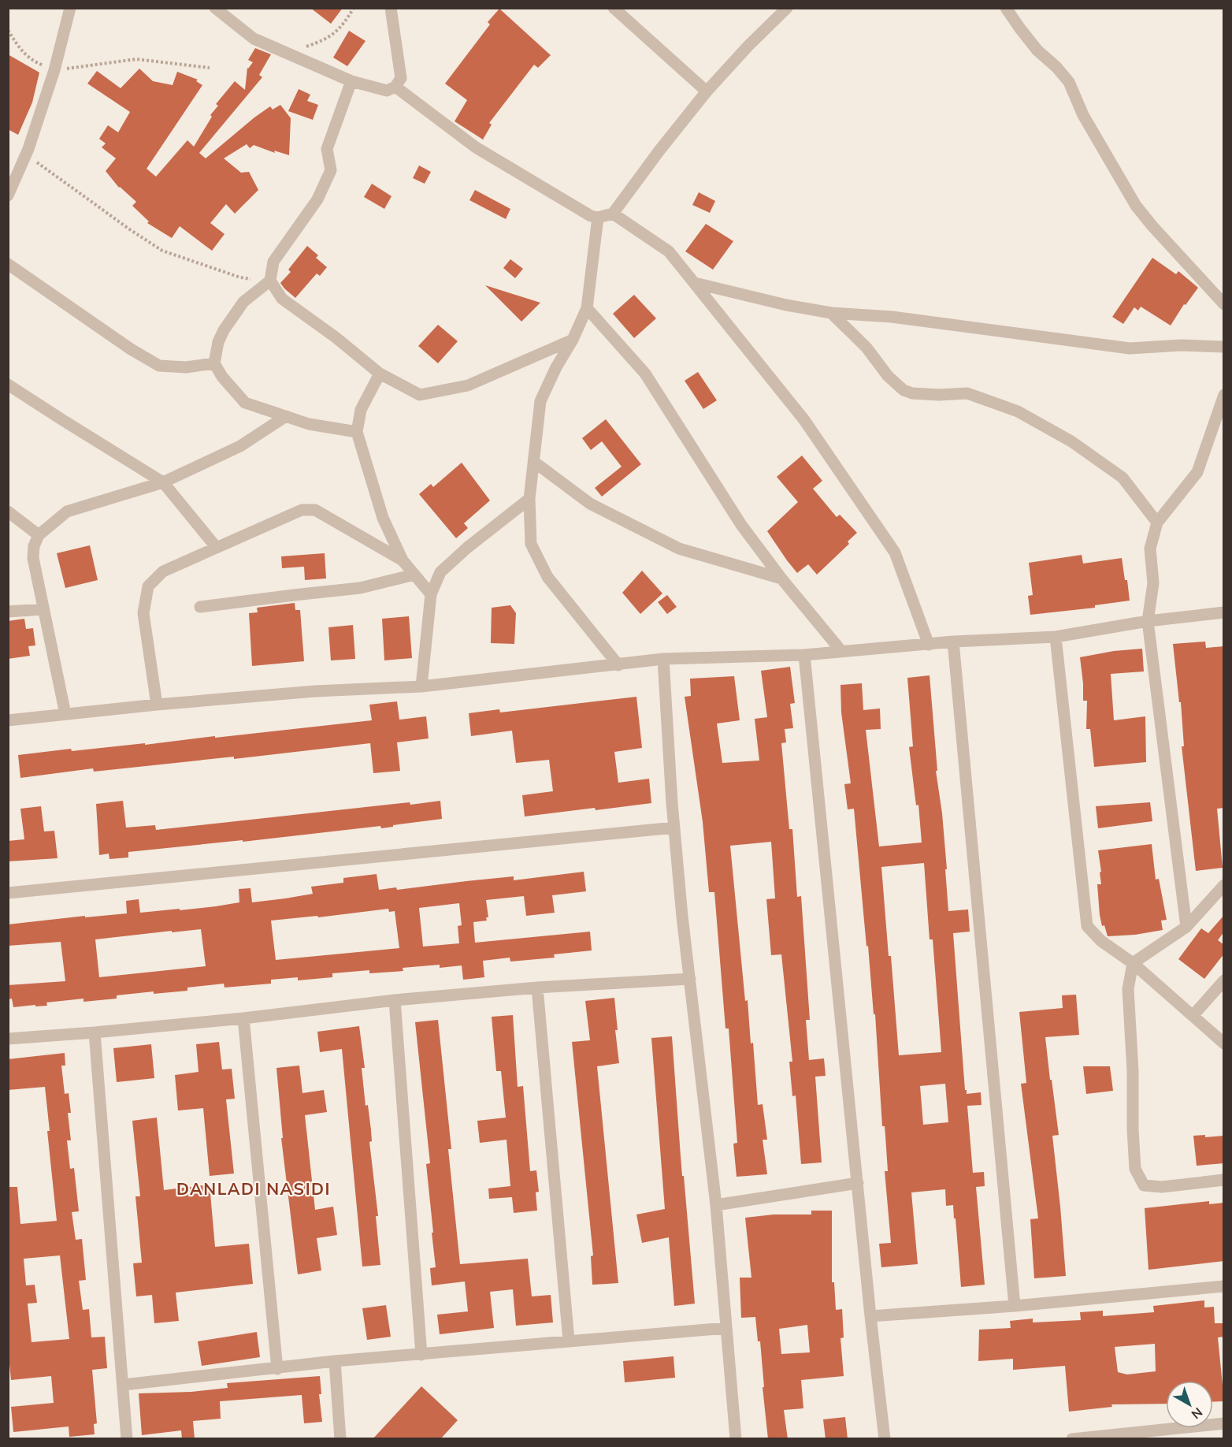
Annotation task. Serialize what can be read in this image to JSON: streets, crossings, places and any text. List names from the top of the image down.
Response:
{
  "districts": ["DANLADI NASIDI"],
  "north": "bottom right"
}
